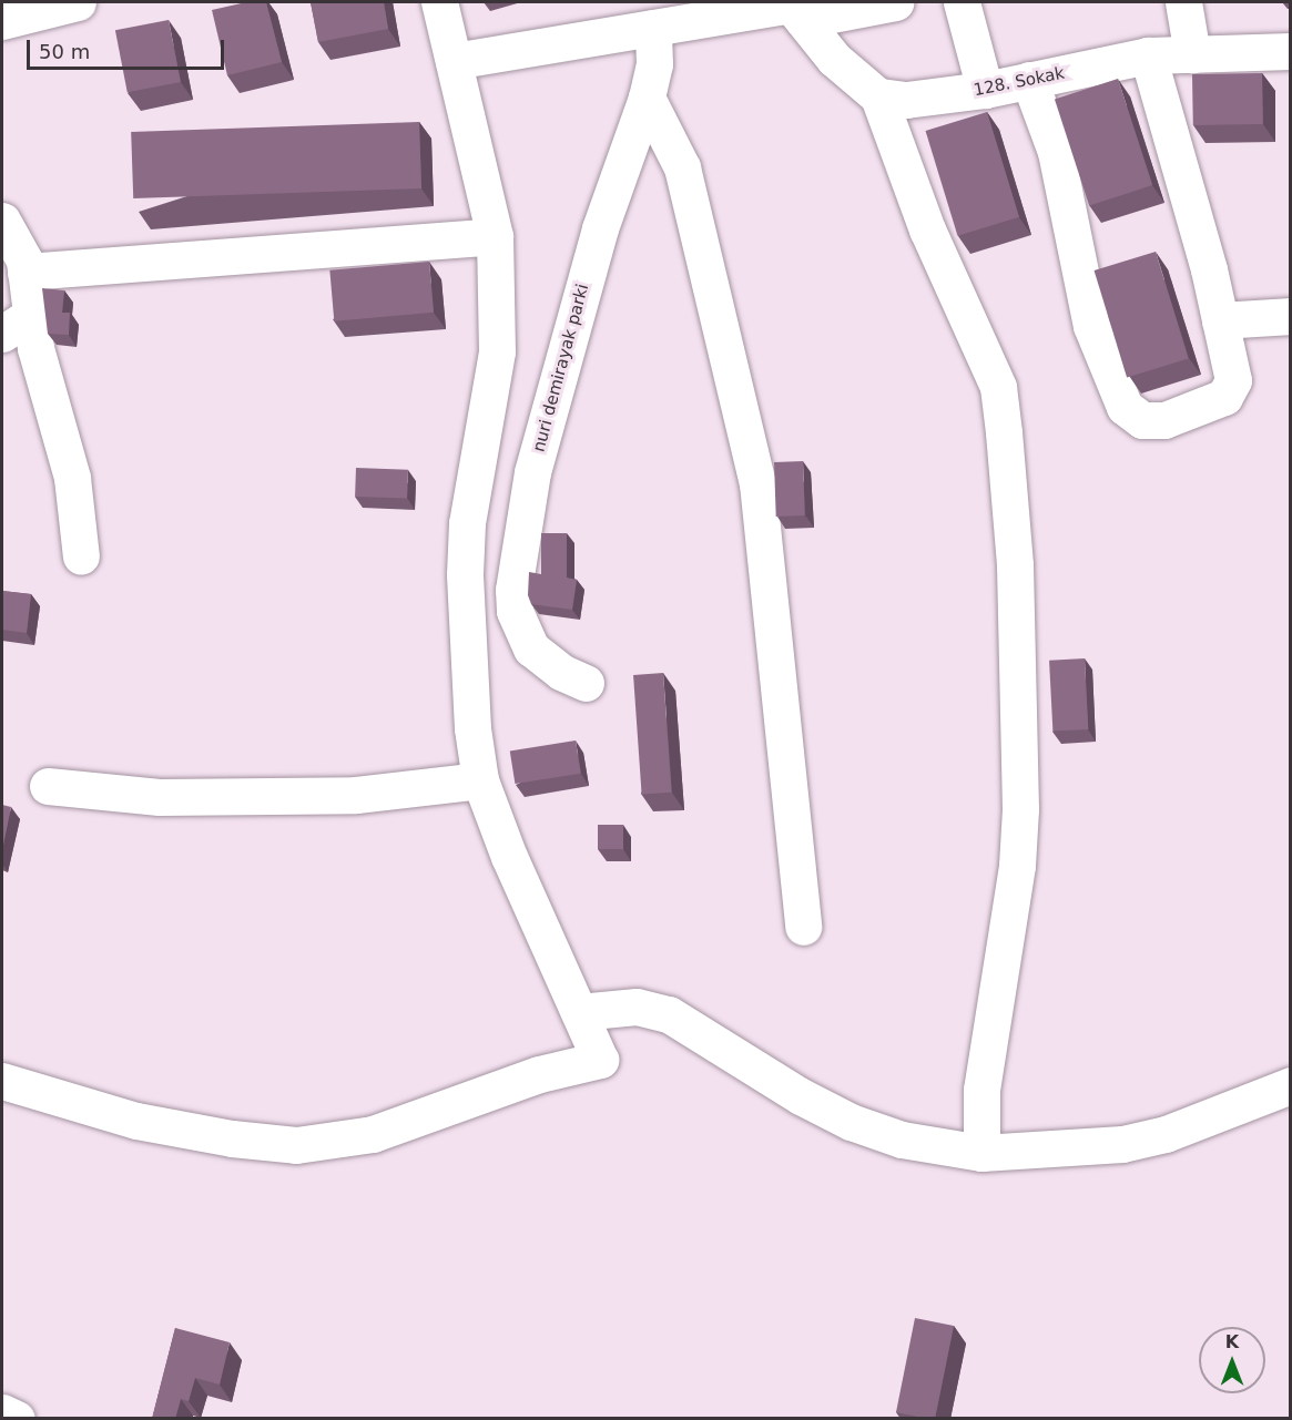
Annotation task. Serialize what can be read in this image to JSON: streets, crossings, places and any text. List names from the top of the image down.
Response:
{
  "streets": {
    "street": ["128. Sokak", "nuri demirayak parki"]
  },
  "scale_bar": "50 m",
  "north": "top"
}
